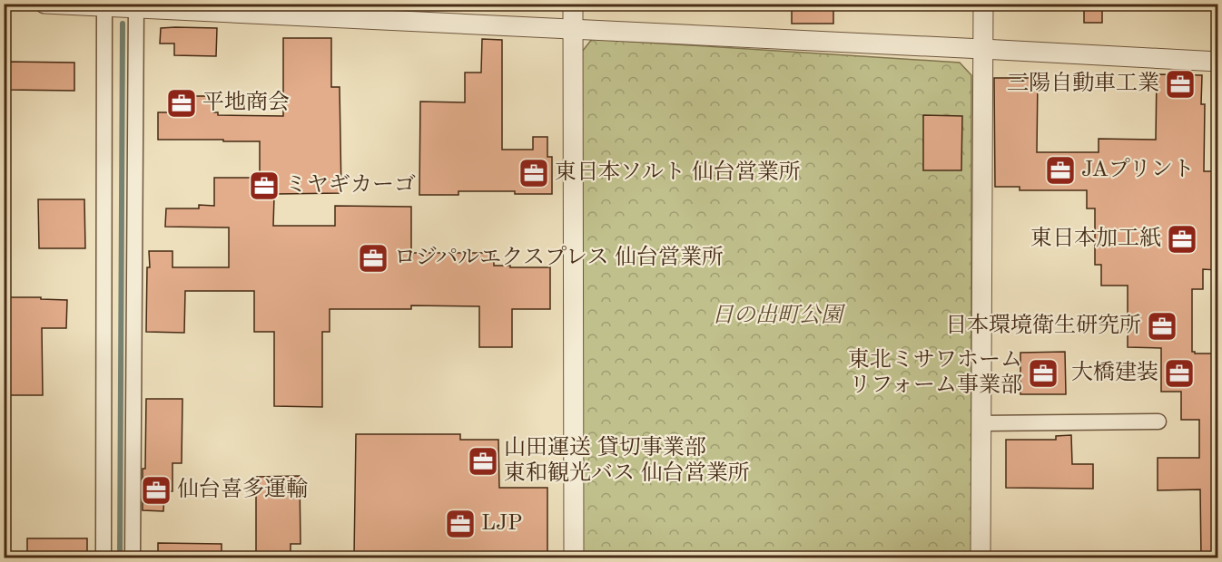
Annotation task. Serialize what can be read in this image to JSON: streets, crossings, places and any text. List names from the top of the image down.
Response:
{
  "parks": ["日の出町公園"],
  "places": {
    "office": [
      "三陽自動車工業",
      "平地商会",
      "JAプリント",
      "東日本ソルト 仙台営業所",
      "ミヤギカーゴ",
      "東日本加工紙",
      "ロジパルエクスプレス 仙台営業所",
      "日本環境衛生研究所",
      "東北ミサワホーム リフォーム事業部",
      "大橋建装",
      "山田運送 貸切事業部 東和観光バス 仙台営業所",
      "仙台喜多運輸",
      "LJP"
    ]
  }
}
